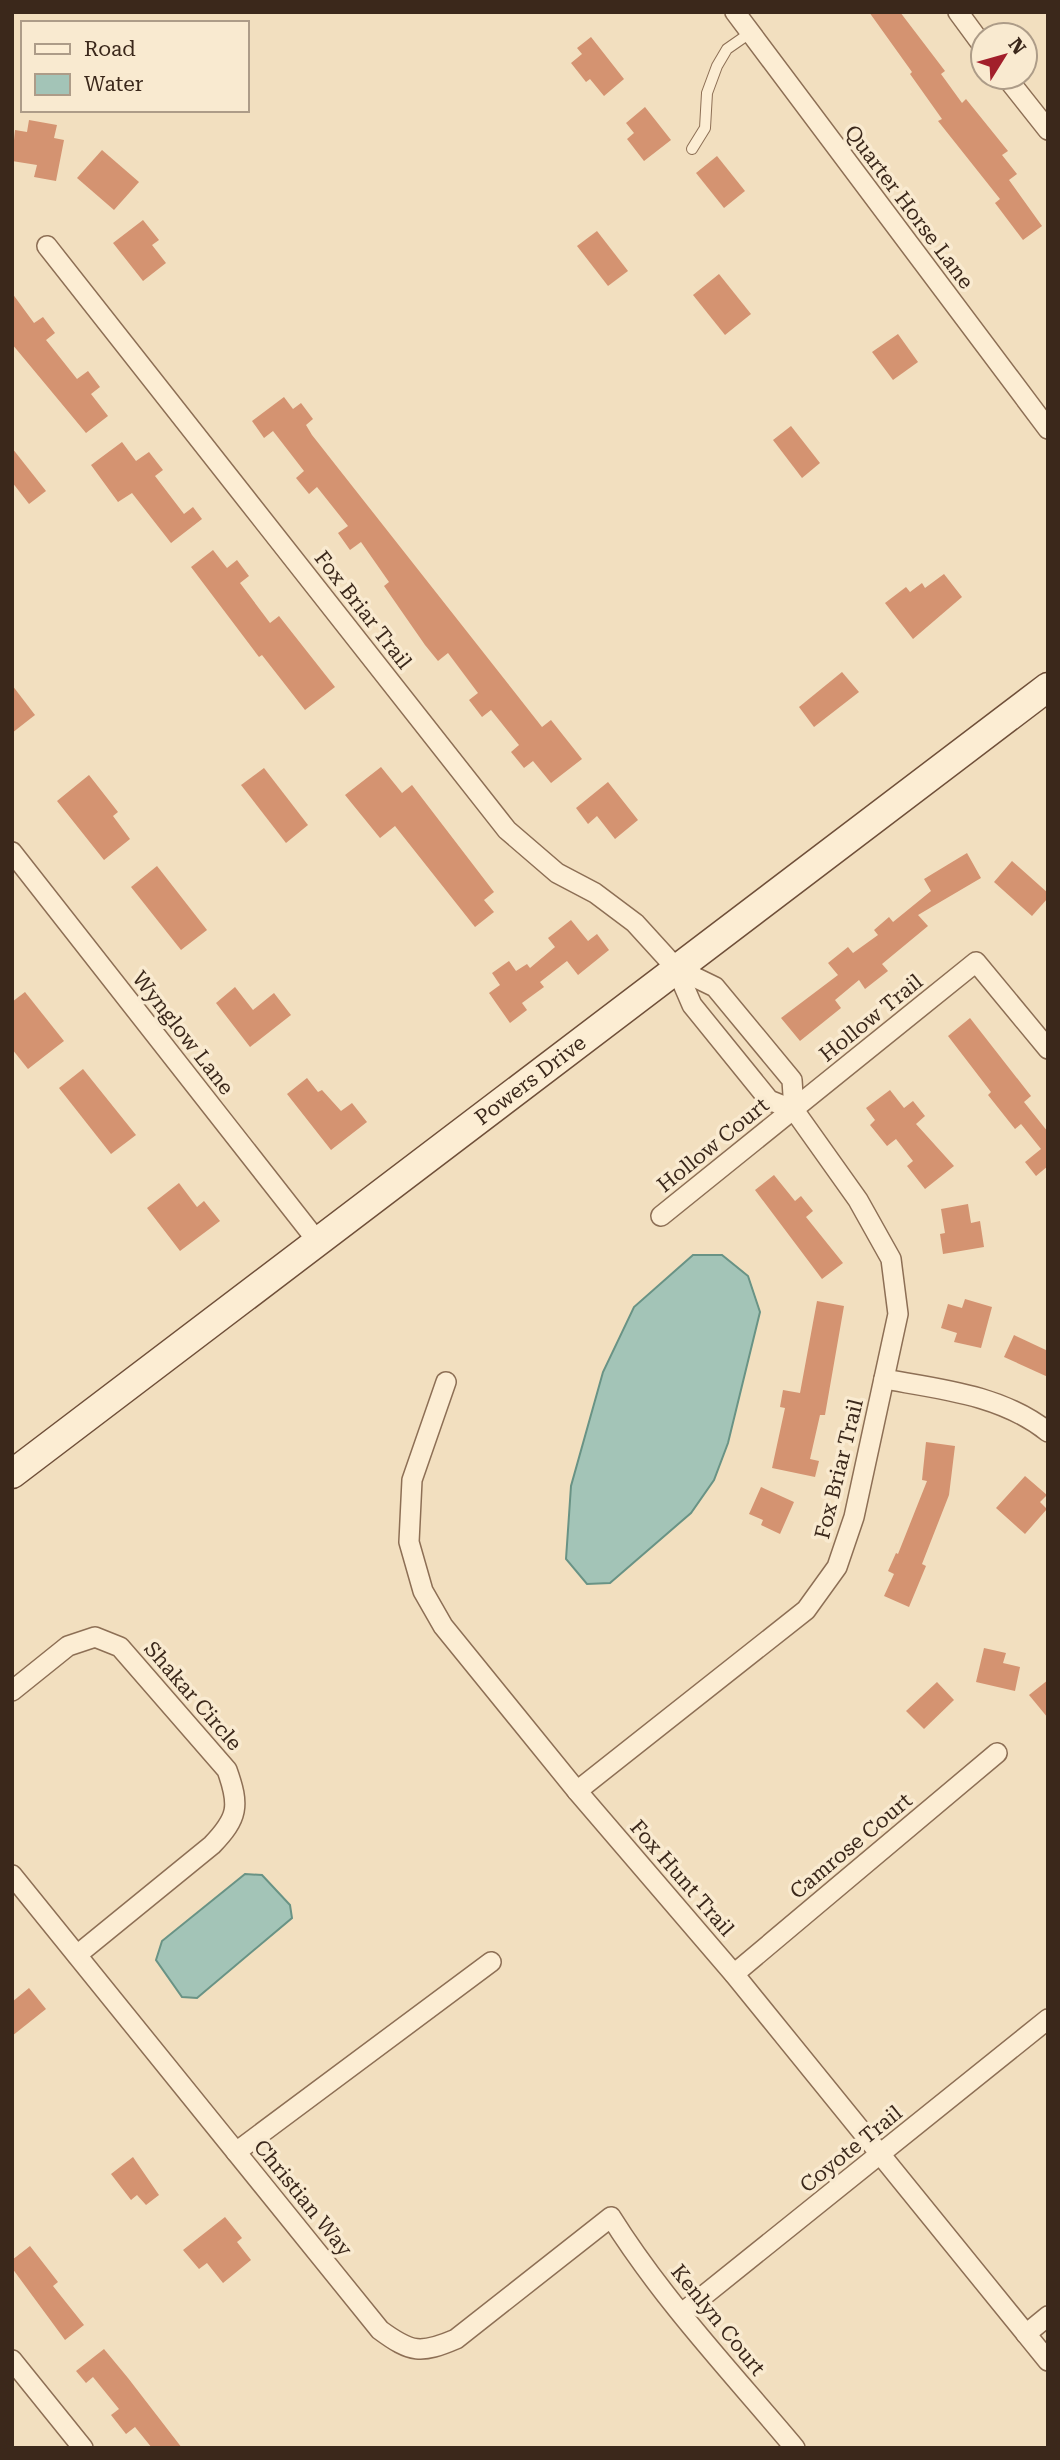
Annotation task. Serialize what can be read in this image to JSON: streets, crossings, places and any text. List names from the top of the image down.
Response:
{
  "streets": {
    "street": [
      "Quarter Horse Lane",
      "Fox Briar Trail",
      "Hollow Trail",
      "Wynglow Lane",
      "Powers Drive",
      "Hollow Court",
      "Shakar Circle",
      "Camrose Court",
      "Fox Hunt Trail",
      "Coyote Trail",
      "Christian Way",
      "Kenlyn Court"
    ]
  },
  "crossings": [
    ["Fox Briar Trail", "Hollow Trail"],
    ["Fox Briar Trail", "Powers Drive"],
    ["Fox Briar Trail", "Hollow Court"],
    ["Fox Briar Trail", "Fox Hunt Trail"],
    ["Hollow Trail", "Hollow Court"],
    ["Wynglow Lane", "Powers Drive"],
    ["Shakar Circle", "Christian Way"],
    ["Camrose Court", "Fox Hunt Trail"],
    ["Fox Hunt Trail", "Coyote Trail"],
    ["Coyote Trail", "Kenlyn Court"],
    ["Christian Way", "Kenlyn Court"]
  ],
  "legend": ["Road", "Water"],
  "north": "top right"
}
